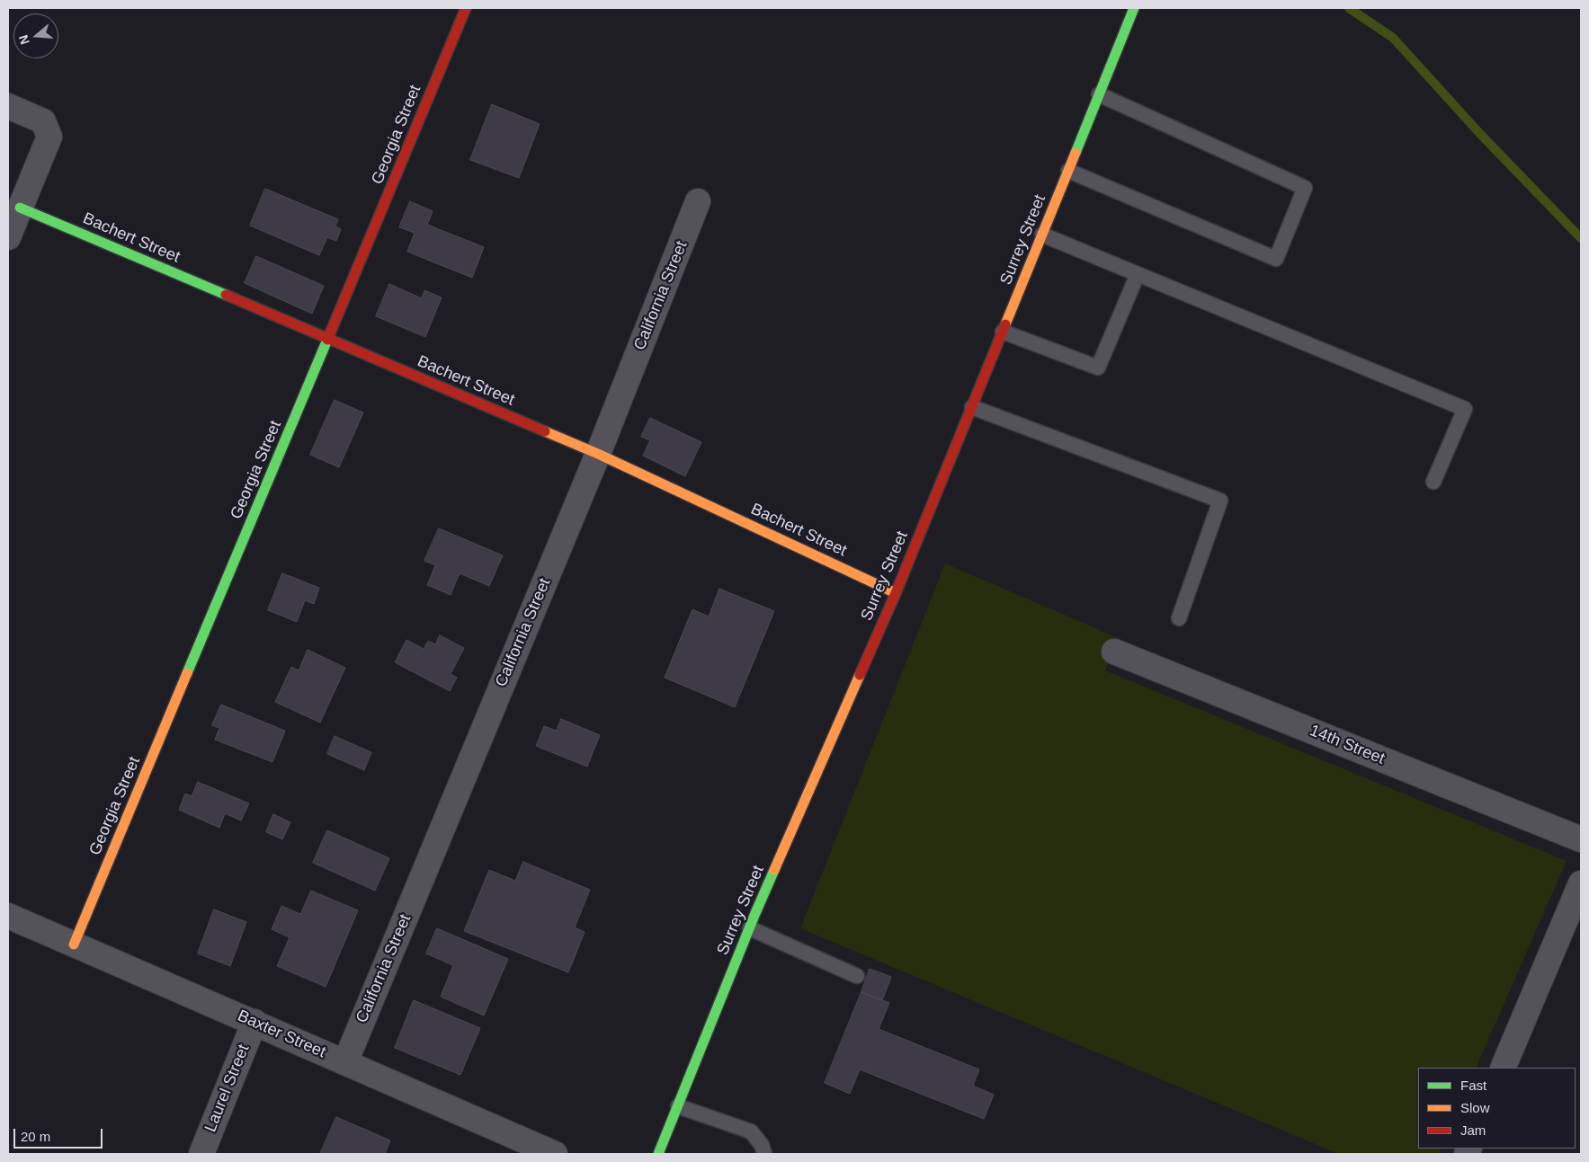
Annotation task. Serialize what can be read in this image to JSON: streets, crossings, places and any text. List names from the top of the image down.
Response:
{
  "streets": {
    "street": [
      "Georgia Street",
      "Bachert Street",
      "Surrey Street",
      "California Street",
      "14th Street",
      "Baxter Street",
      "Laurel Street"
    ]
  },
  "crossings": [
    ["Georgia Street", "Bachert Street"],
    ["Georgia Street", "Baxter Street"],
    ["Bachert Street", "Surrey Street"],
    ["Bachert Street", "California Street"],
    ["California Street", "Baxter Street"],
    ["Baxter Street", "Laurel Street"]
  ],
  "legend": ["Fast", "Slow", "Jam"],
  "scale_bar": "20 m",
  "north": "left"
}
